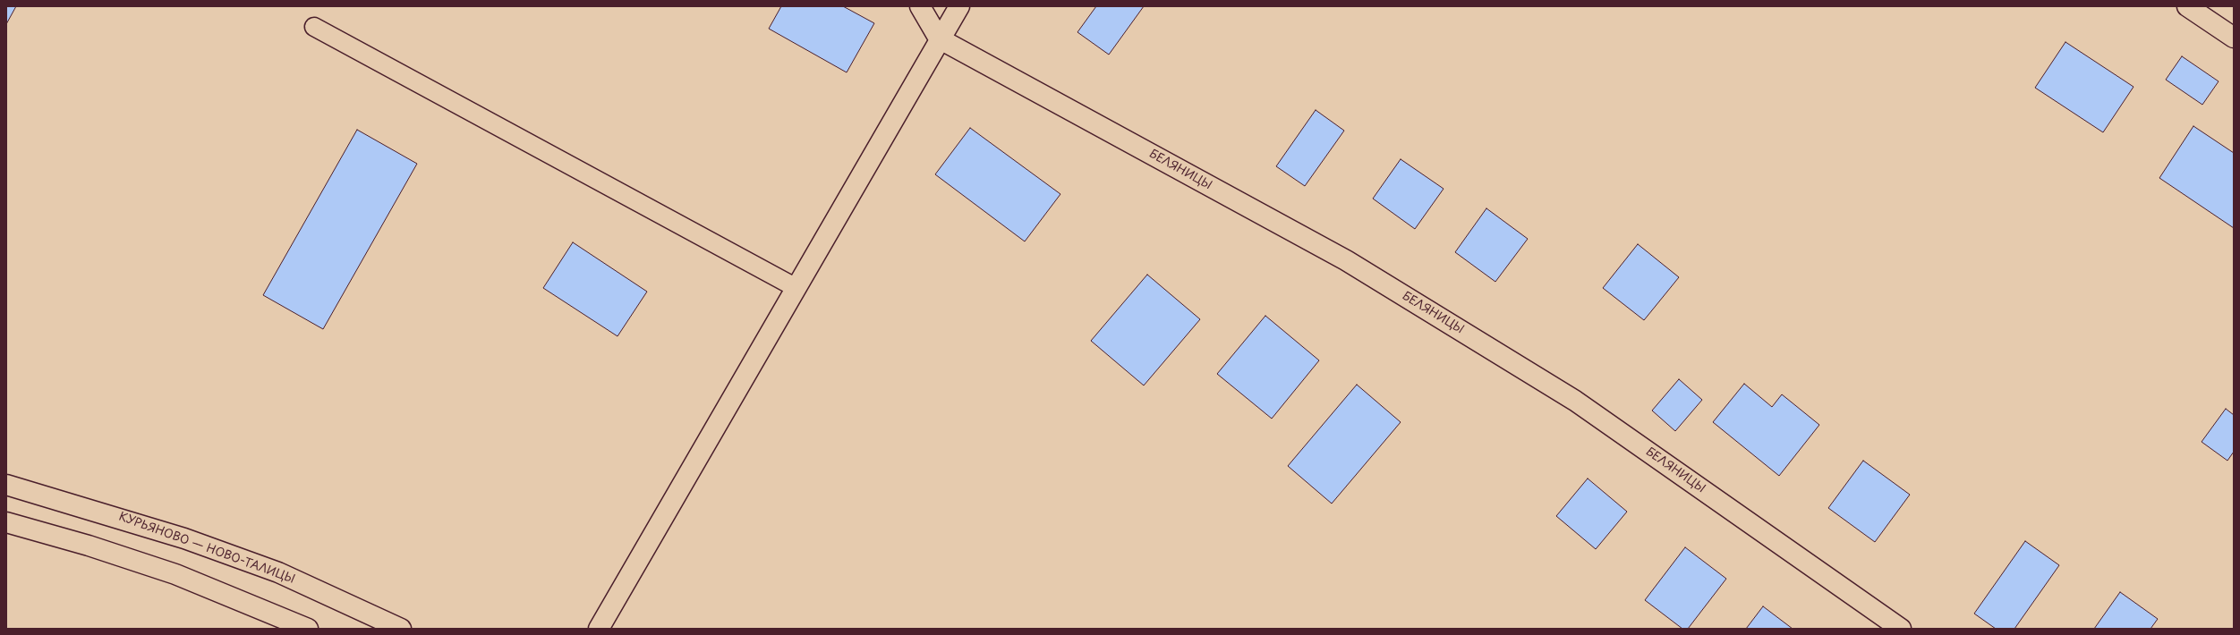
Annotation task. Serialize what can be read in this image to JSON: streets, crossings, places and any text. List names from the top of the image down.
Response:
{
  "streets": {
    "street": ["БЕЛЯНИЦЫ", "КУРЬЯНОВО — НОВО-ТАЛИЦЫ"]
  }
}
